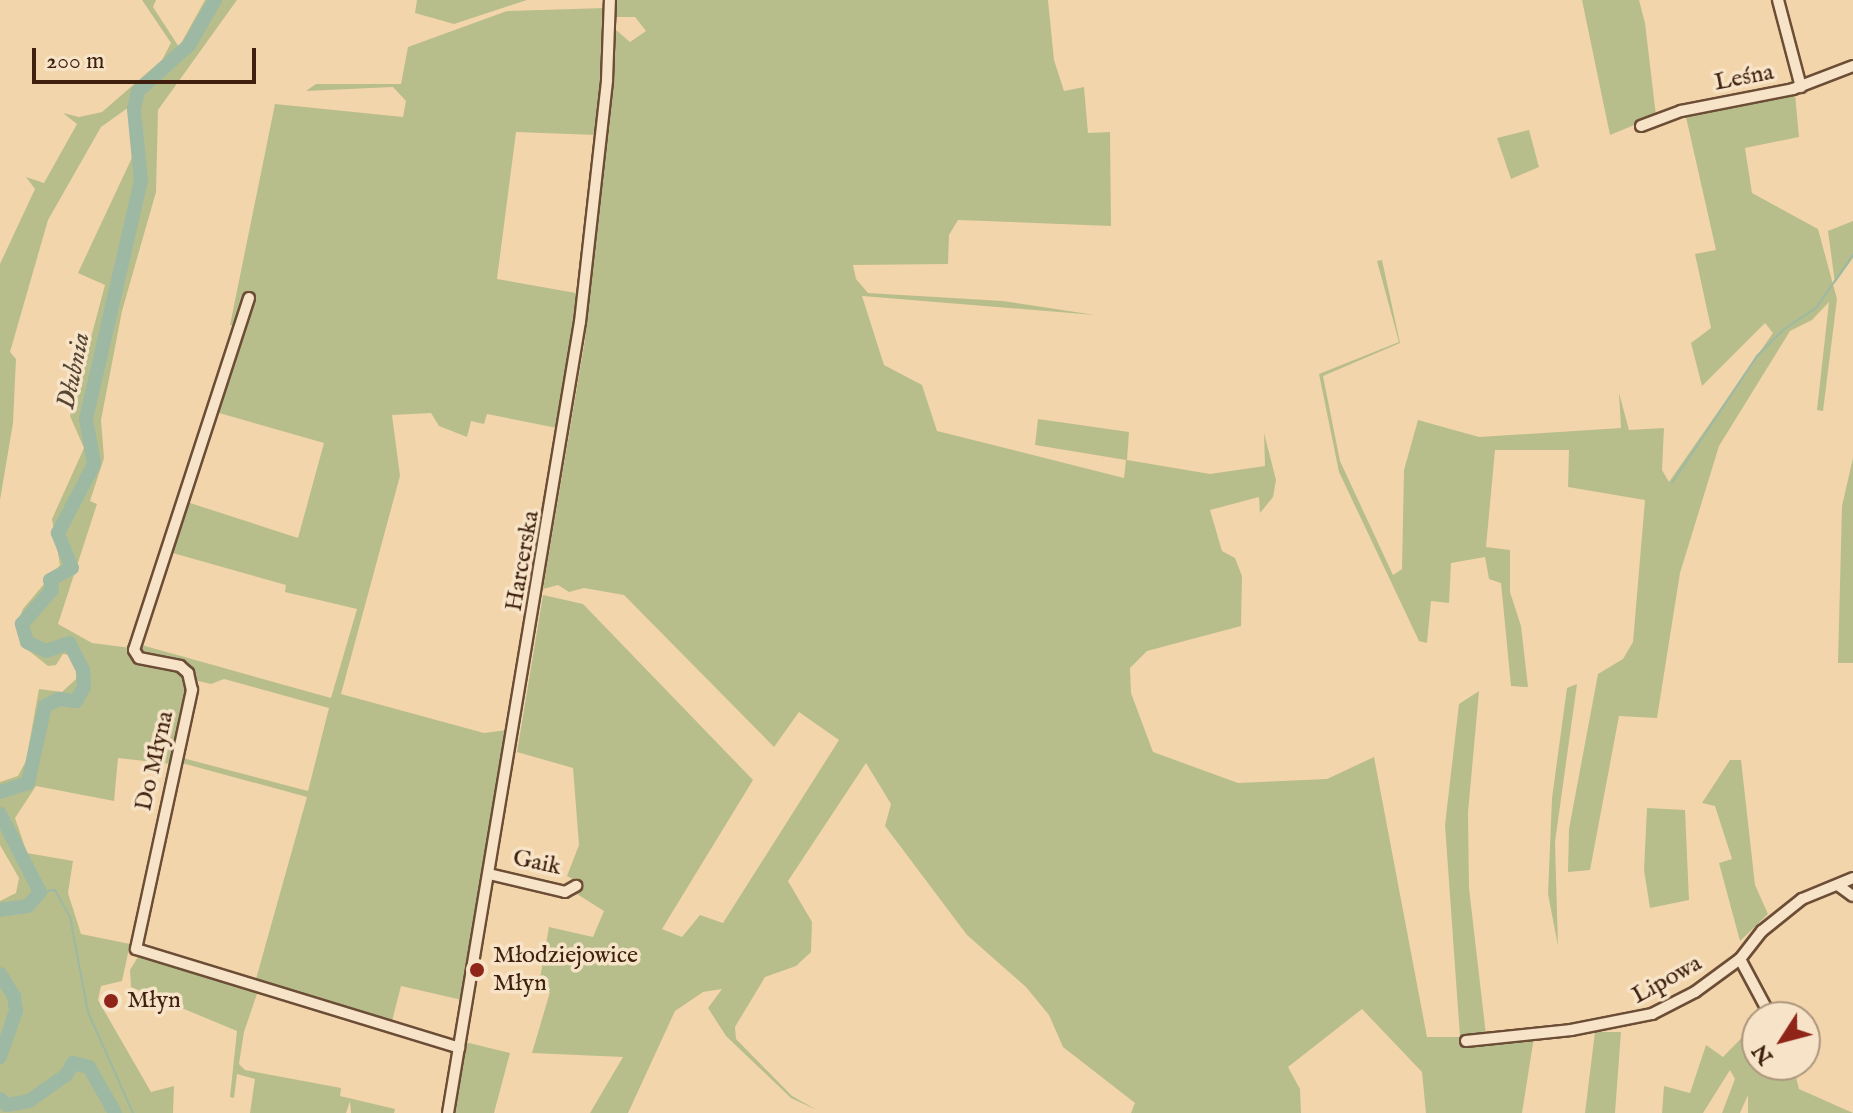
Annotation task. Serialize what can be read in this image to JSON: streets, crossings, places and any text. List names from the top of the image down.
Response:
{
  "streets": {
    "street": [
      "Leśna",
      "Harcerska",
      "Do Młyna",
      "Gaik",
      "Lipowa"
    ]
  },
  "crossings": [
    ["Harcerska", "Do Młyna"],
    ["Harcerska", "Gaik"]
  ],
  "water": ["Dłubnia"],
  "places": ["Młodziejowice Młyn", "Młyn"],
  "scale_bar": "200 m",
  "north": "bottom left"
}
